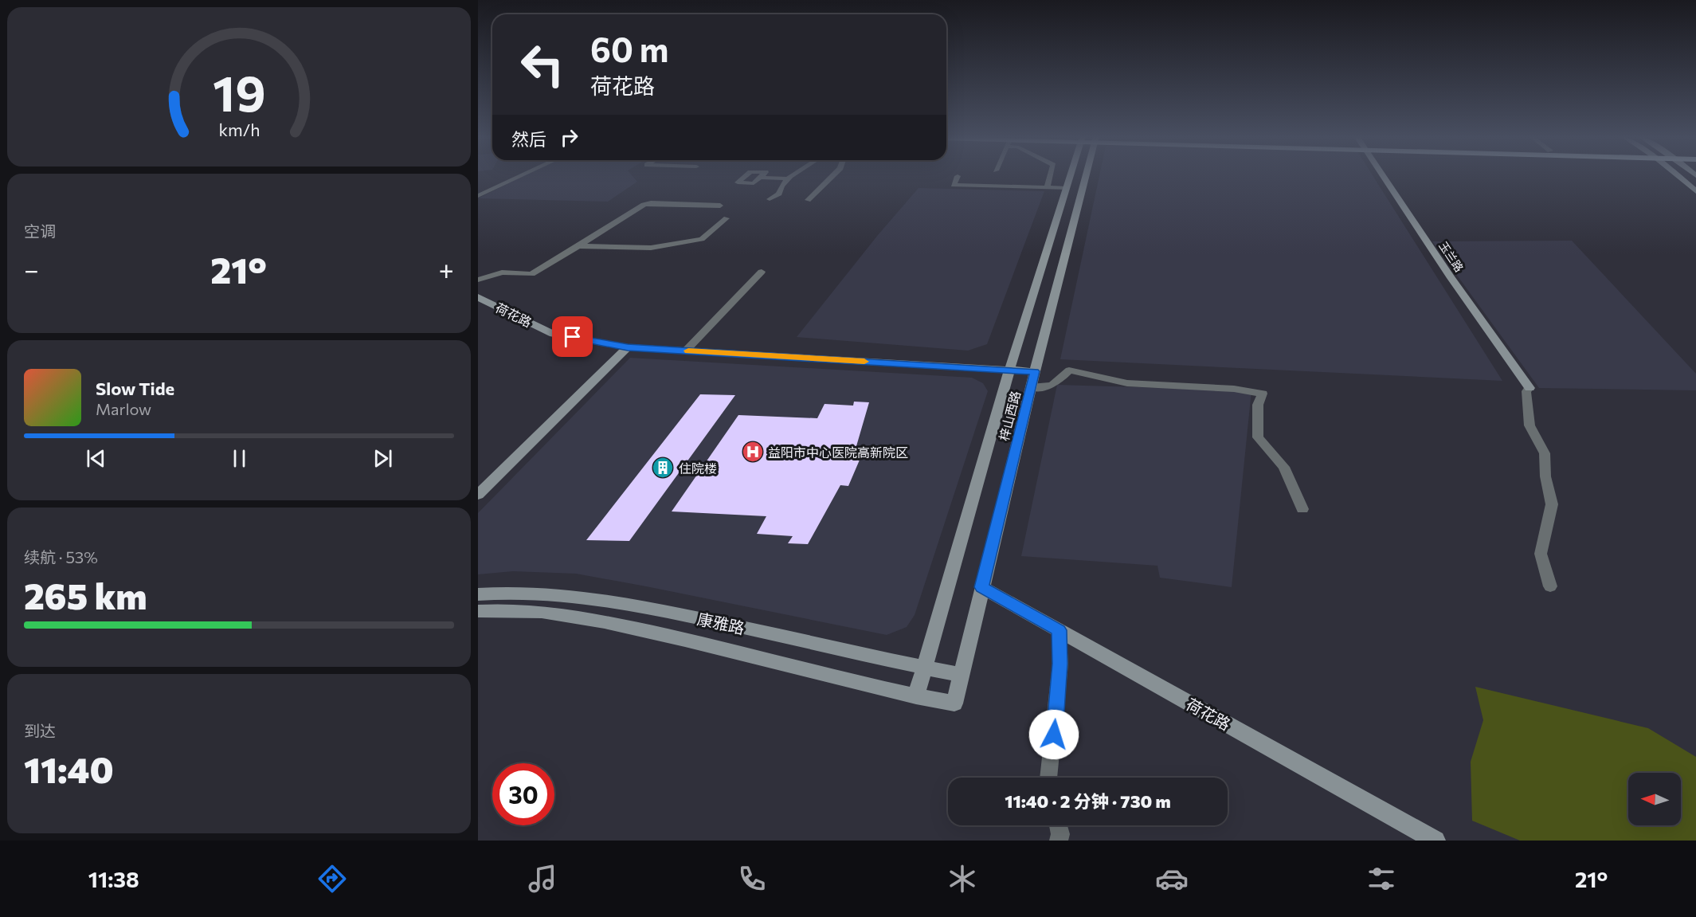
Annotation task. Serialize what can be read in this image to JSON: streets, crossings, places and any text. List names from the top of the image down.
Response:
{
  "streets": {
    "street": [
      "玉兰路",
      "荷花路",
      "梓山西路",
      "康雅路"
    ]
  },
  "crossings": [
    ["荷花路", "梓山西路"],
    ["梓山西路", "康雅路"]
  ],
  "places": {
    "hospital": ["益阳市中心医院高新院区"],
    "building": ["住院楼"]
  },
  "north": "left",
  "page": {
    "turn": ["60 m", "荷花路"],
    "then": "然后",
    "tile": [
      "空调",
      ["续航 · 53%", "265 km"],
      ["到达", "11:40"]
    ],
    "heat": ["−", "21°", "+"],
    "song": ["Slow Tide", "Marlow"],
    "limit": "30",
    "trip": "11:40 · 2 分钟 · 730 m",
    "tabs": ["11:38", "21°"],
    "gauge": ["19", "km/h"]
  }
}
